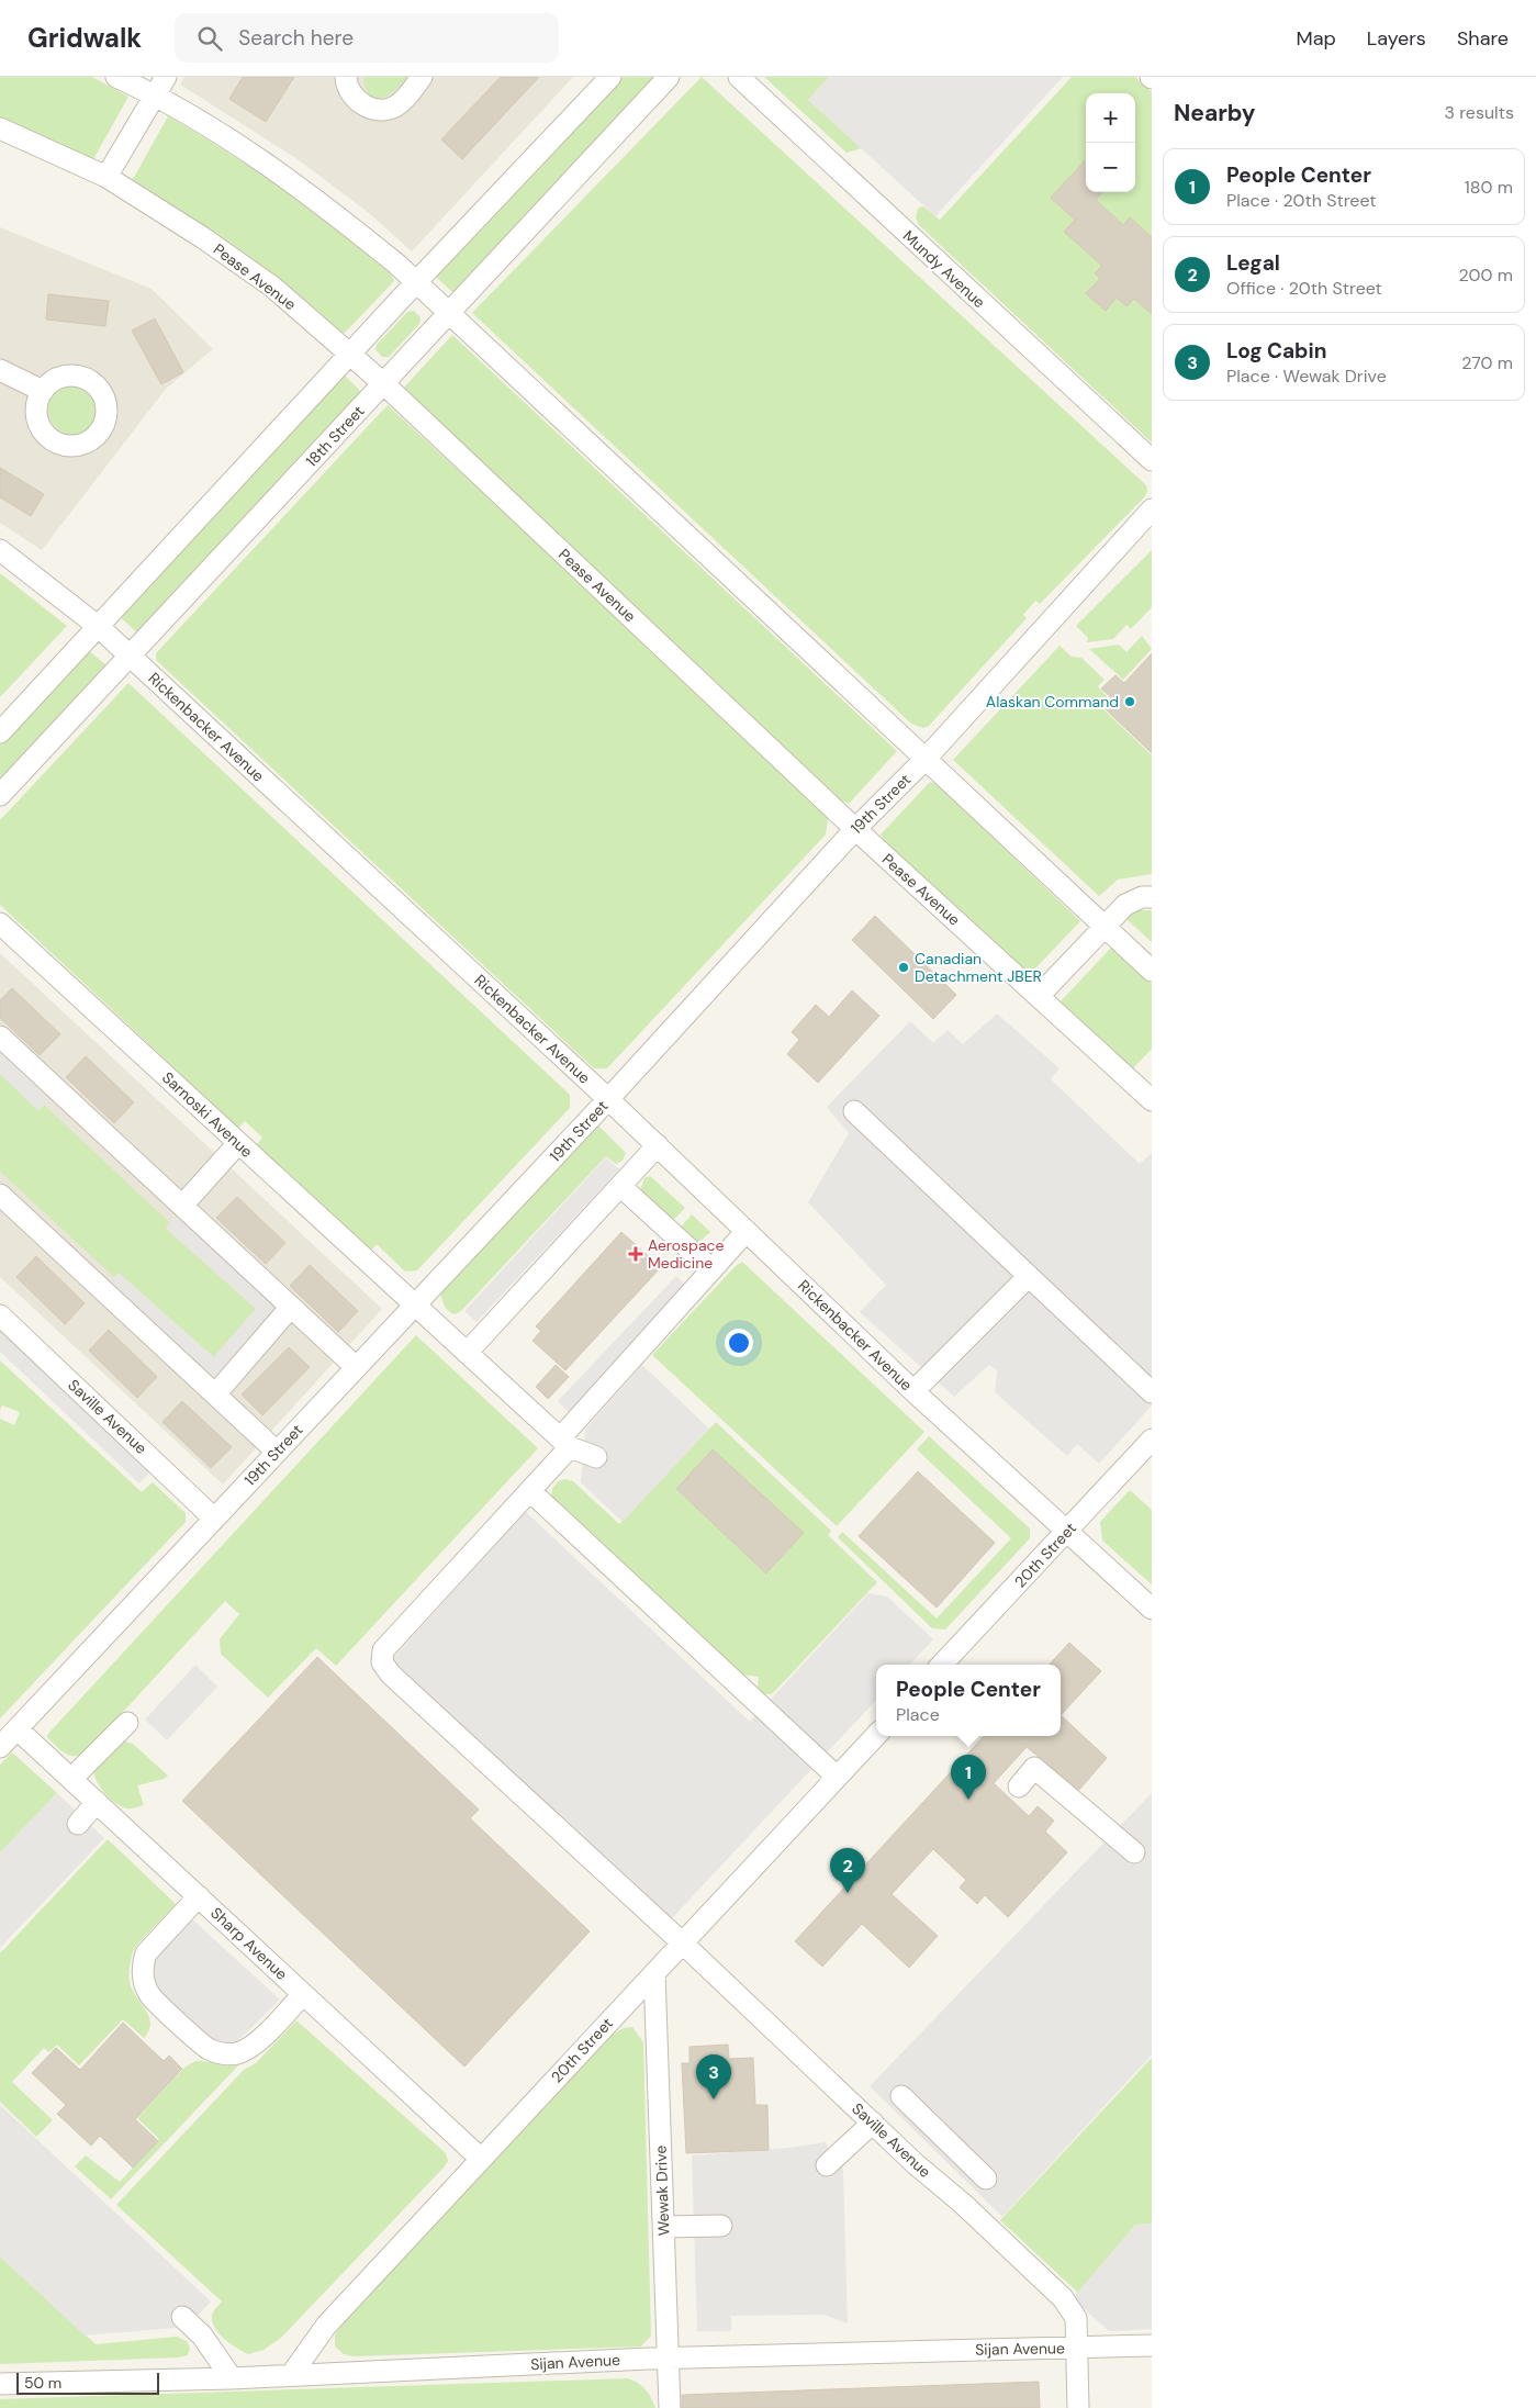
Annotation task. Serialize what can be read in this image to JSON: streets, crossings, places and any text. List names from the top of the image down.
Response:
{
  "streets": {
    "street": [
      "Mundy Avenue",
      "Pease Avenue",
      "18th Street",
      "Rickenbacker Avenue",
      "19th Street",
      "Sarnoski Avenue",
      "Saville Avenue",
      "20th Street",
      "Sharp Avenue",
      "Wewak Drive",
      "Sijan Avenue"
    ]
  },
  "crossings": [
    ["Pease Avenue", "18th Street"],
    ["Pease Avenue", "19th Street"],
    ["18th Street", "Rickenbacker Avenue"],
    ["Rickenbacker Avenue", "19th Street"],
    ["Rickenbacker Avenue", "20th Street"],
    ["19th Street", "Sarnoski Avenue"],
    ["19th Street", "Saville Avenue"],
    ["19th Street", "Sharp Avenue"],
    ["Saville Avenue", "20th Street"],
    ["Saville Avenue", "Sijan Avenue"],
    ["20th Street", "Sharp Avenue"],
    ["20th Street", "Wewak Drive"],
    ["20th Street", "Sijan Avenue"],
    ["Wewak Drive", "Sijan Avenue"]
  ],
  "places": {
    "other": ["Alaskan Command", "Canadian Detachment JBER"],
    "health": ["Aerospace Medicine"]
  },
  "scale_bar": "50 m",
  "page": {
    "header": "Gridwalk",
    "search": "Search here",
    "nav": ["Map", "Layers", "Share"],
    "heading": ["Nearby", "3 results"],
    "map_buttons": ["+", "−"],
    "list": [
      {
        "mark": "1",
        "name": "People Center",
        "note": "Place · 20th Street",
        "value": "180 m"
      },
      {
        "mark": "2",
        "name": "Legal",
        "note": "Office · 20th Street",
        "value": "200 m"
      },
      {
        "mark": "3",
        "name": "Log Cabin",
        "note": "Place · Wewak Drive",
        "value": "270 m"
      }
    ],
    "popup": ["People Center", "Place"],
    "pins": ["1", "2", "3"],
    "scale": "50 m"
  }
}
